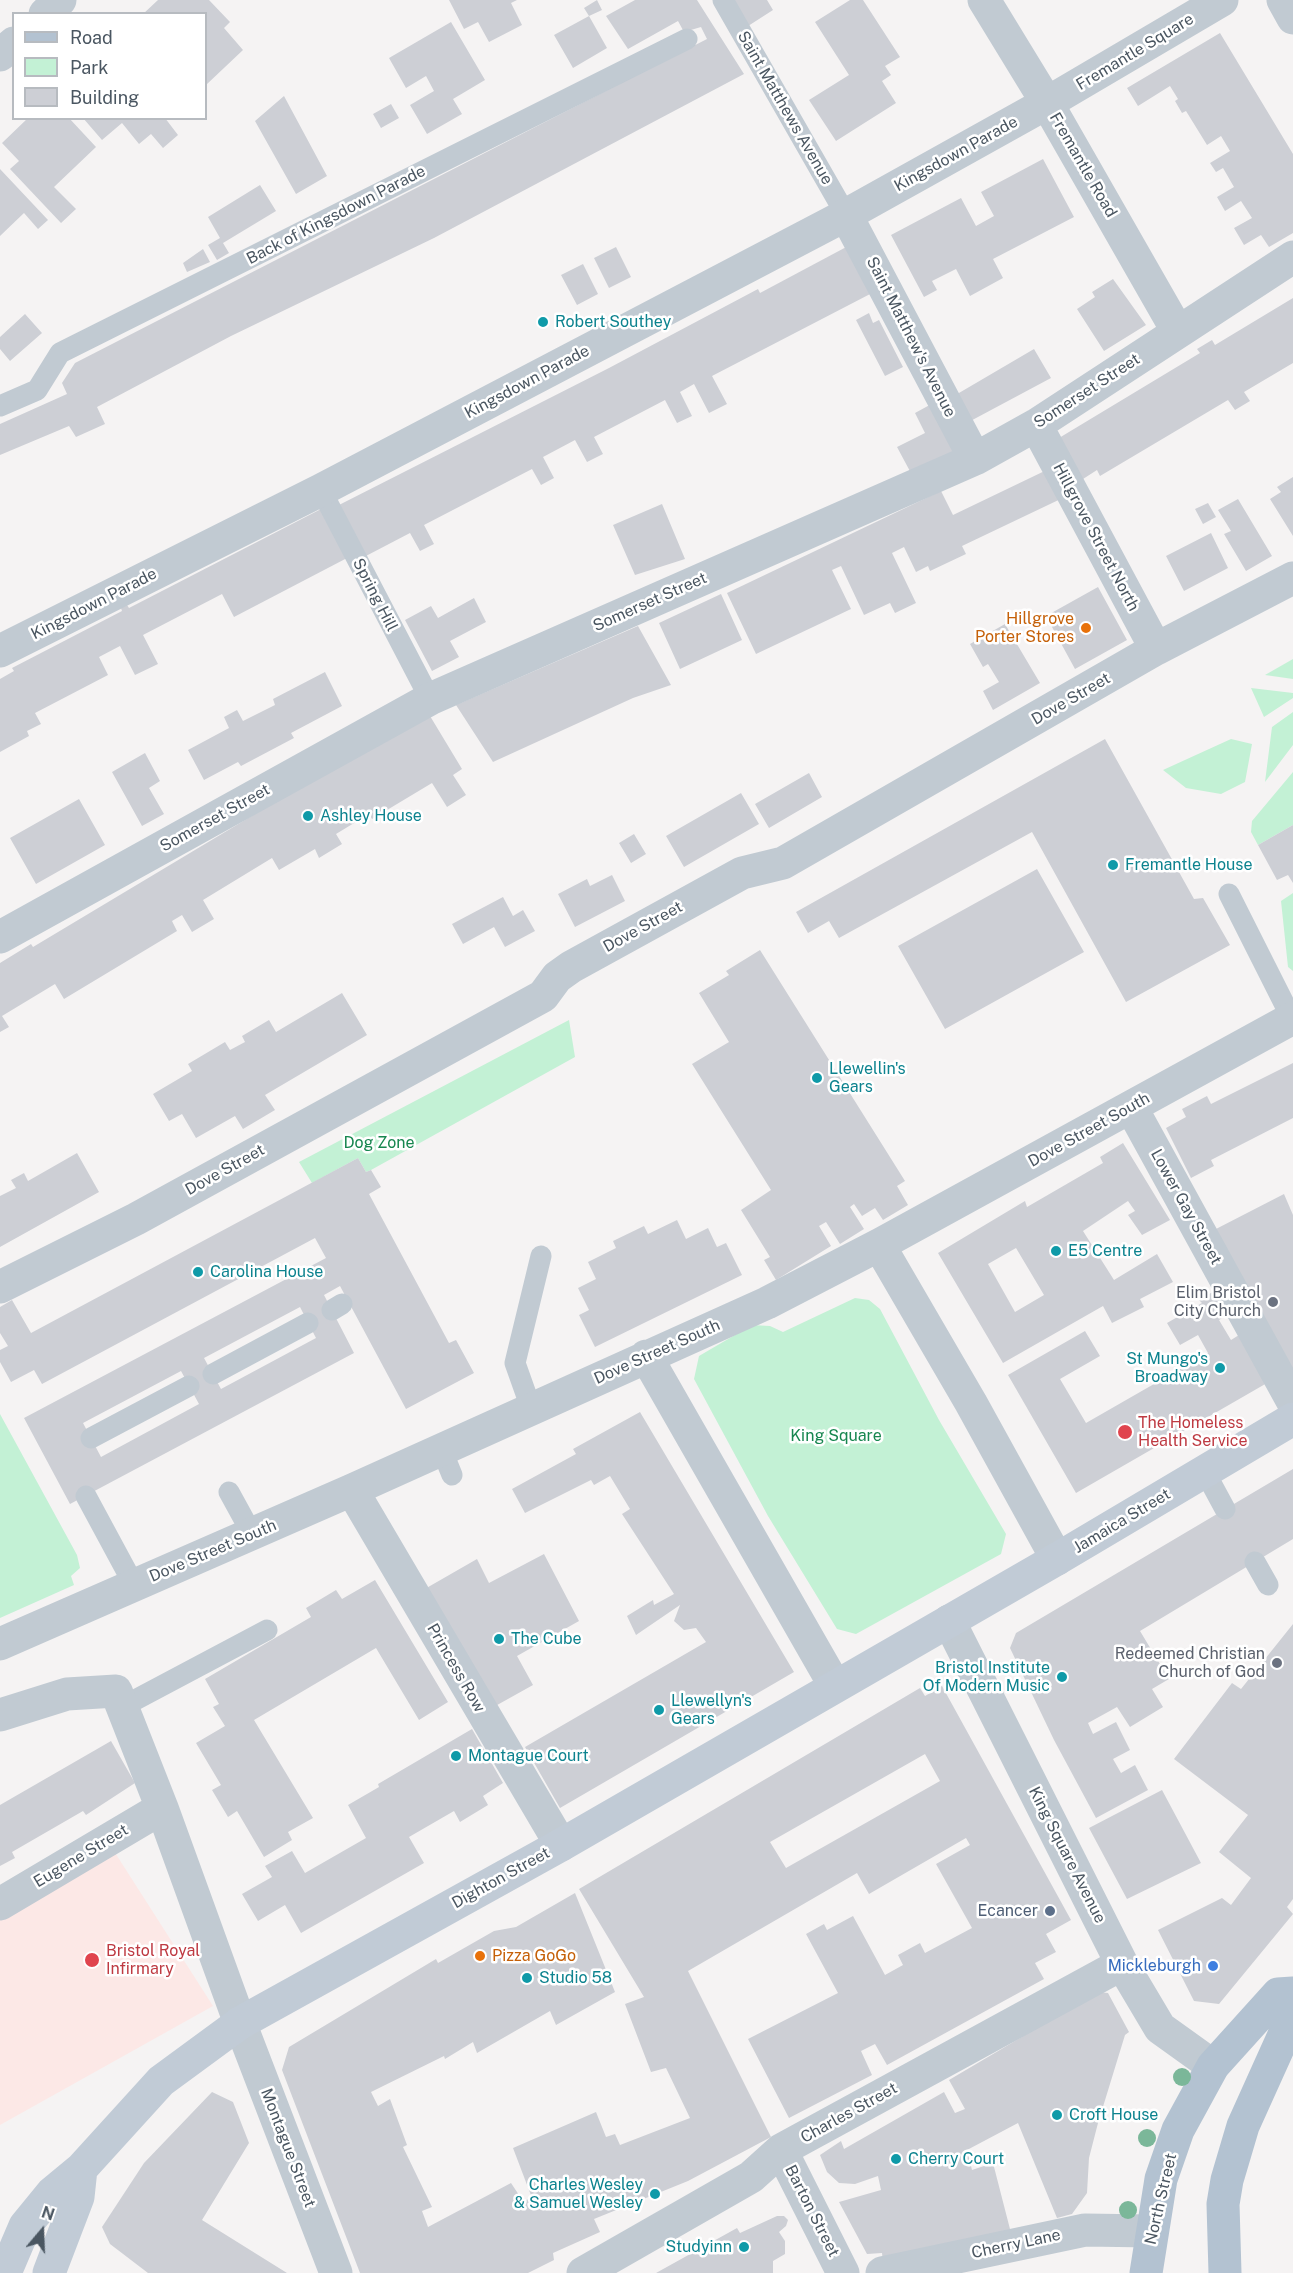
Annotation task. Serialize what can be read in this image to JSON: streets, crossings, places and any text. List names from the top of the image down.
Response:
{
  "streets": {
    "main road": ["Jamaica Street", "Dighton Street", "North Street"],
    "street": [
      "Fremantle Square",
      "Kingsdown Parade",
      "Fremantle Road",
      "Saint Matthew's Avenue",
      "Somerset Street",
      "Hillgrove Street North",
      "Dove Street",
      "Dove Street South",
      "Lower Gay Street",
      "Princess Row",
      "King Square Avenue",
      "Eugene Street",
      "Charles Street",
      "Montague Street",
      "Barton Street",
      "Cherry Lane"
    ],
    "lane": ["Saint Matthews Avenue", "Back of Kingsdown Parade", "Spring Hill"]
  },
  "crossings": [
    ["Fremantle Square", "Kingsdown Parade"],
    ["Fremantle Square", "Fremantle Road"],
    ["Saint Matthews Avenue", "Kingsdown Parade"],
    ["Saint Matthews Avenue", "Saint Matthew's Avenue"],
    ["Kingsdown Parade", "Fremantle Road"],
    ["Kingsdown Parade", "Saint Matthew's Avenue"],
    ["Kingsdown Parade", "Spring Hill"],
    ["Fremantle Road", "Somerset Street"],
    ["Saint Matthew's Avenue", "Somerset Street"],
    ["Somerset Street", "Hillgrove Street North"],
    ["Somerset Street", "Spring Hill"],
    ["Hillgrove Street North", "Dove Street"],
    ["Dove Street South", "Lower Gay Street"],
    ["Dove Street South", "Princess Row"],
    ["Jamaica Street", "King Square Avenue"],
    ["Jamaica Street", "Dighton Street"],
    ["Princess Row", "Dighton Street"],
    ["King Square Avenue", "Dighton Street"],
    ["King Square Avenue", "Charles Street"],
    ["King Square Avenue", "North Street"],
    ["Eugene Street", "Montague Street"],
    ["Dighton Street", "Montague Street"],
    ["Charles Street", "Barton Street"],
    ["North Street", "Cherry Lane"]
  ],
  "parks": ["Dog Zone", "King Square"],
  "places": [
    "Robert Southey",
    "Hillgrove Porter Stores",
    "Ashley House",
    "Fremantle House",
    "Llewellin's Gears",
    "E5 Centre",
    "Carolina House",
    "Elim Bristol City Church",
    "St Mungo's Broadway",
    "The Homeless Health Service",
    "The Cube",
    "Redeemed Christian Church of God",
    "Bristol Institute Of Modern Music",
    "Llewellyn's Gears",
    "Montague Court",
    "Ecancer",
    "Pizza GoGo",
    "Bristol Royal Infirmary",
    "Mickleburgh",
    "Studio 58",
    "Croft House",
    "Cherry Court",
    "Charles Wesley & Samuel Wesley",
    "Studyinn"
  ],
  "legend": ["Road", "Park", "Building"],
  "north": "top"
}
